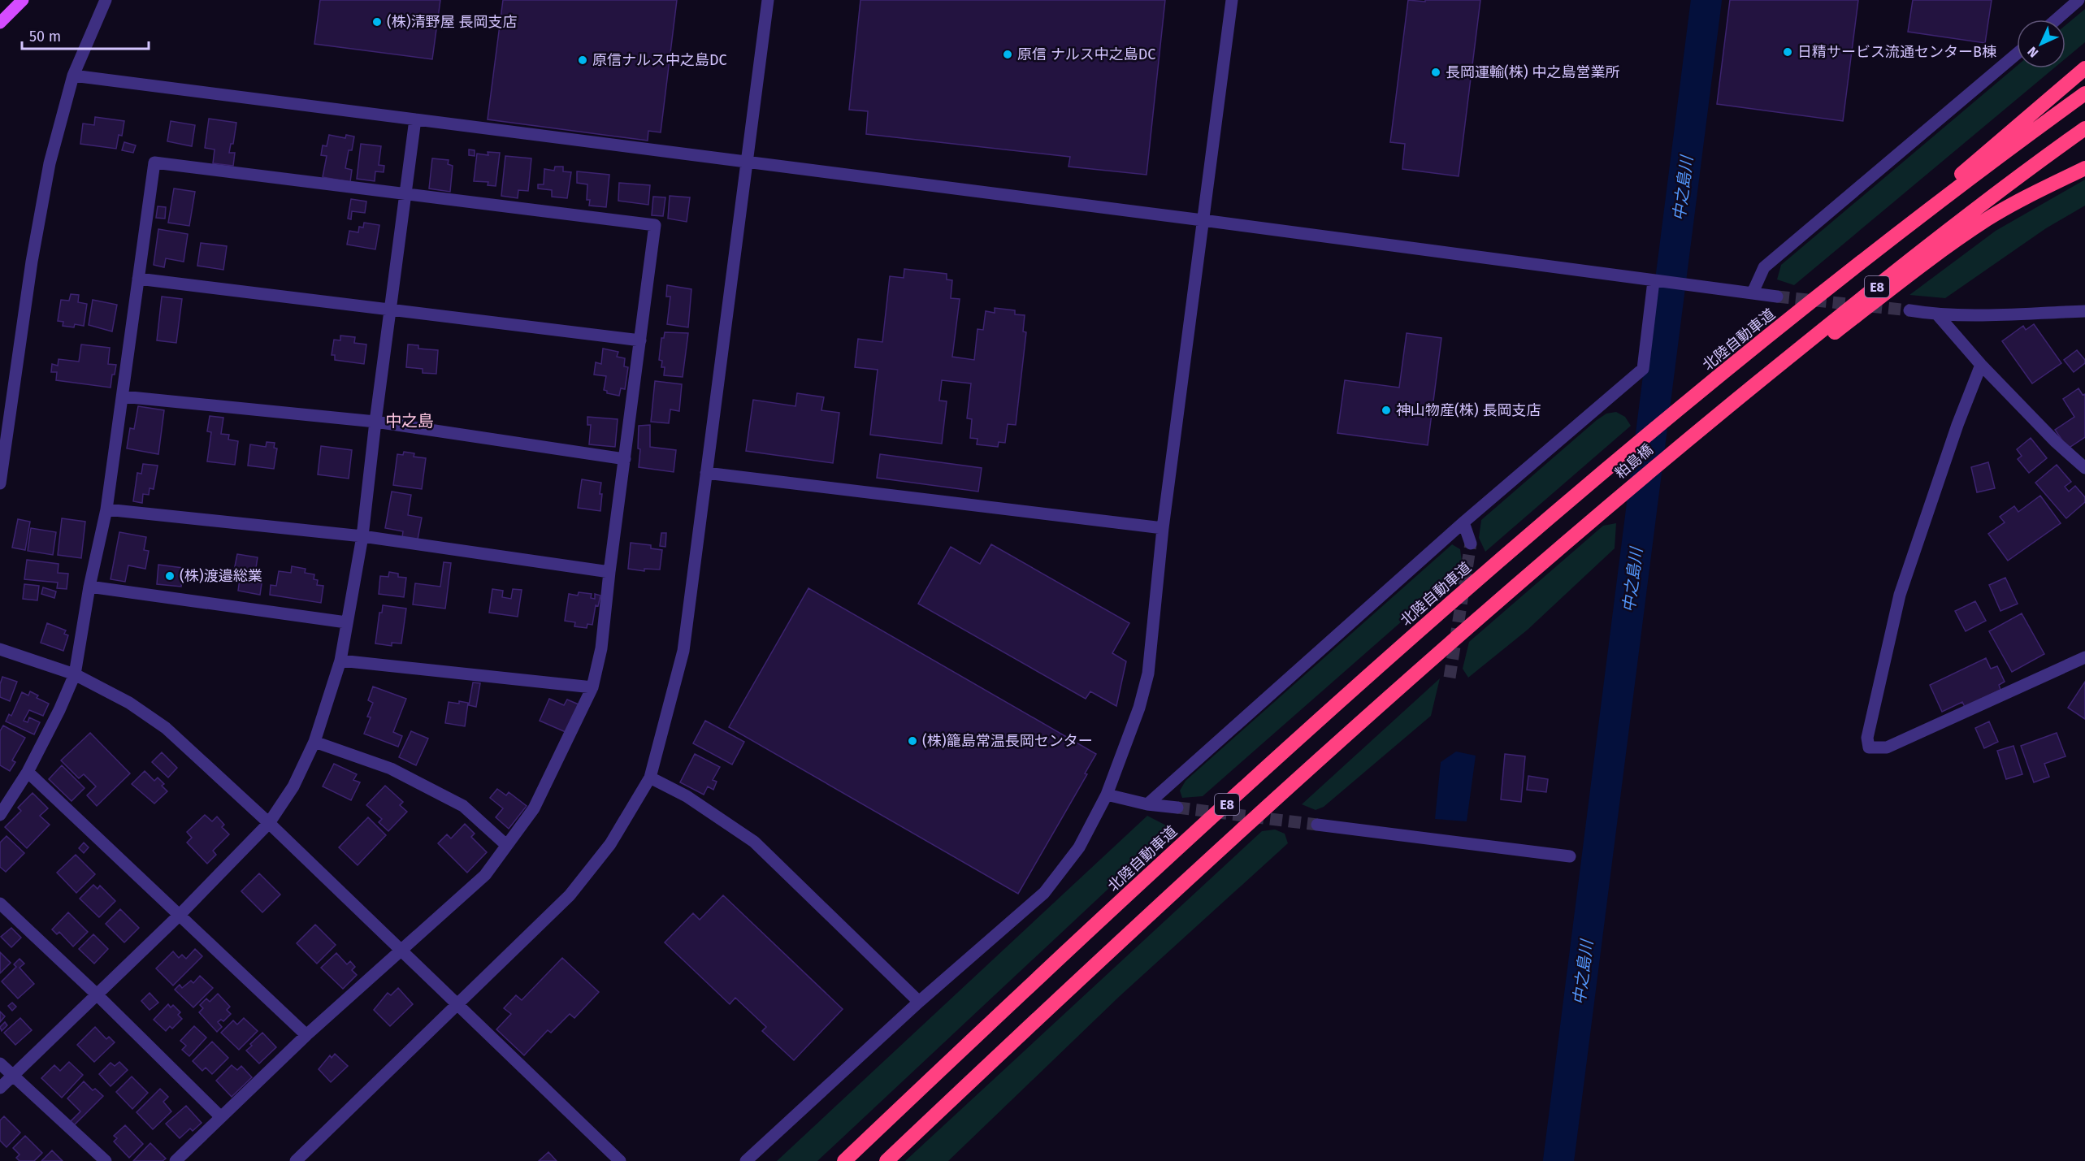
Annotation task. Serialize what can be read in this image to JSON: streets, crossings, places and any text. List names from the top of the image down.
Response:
{
  "streets": {
    "highway": ["E8", "北陸自動車道", "粕島橋"]
  },
  "crossings": [
    ["E8", "粕島橋"]
  ],
  "districts": ["中之島"],
  "water": ["中之島川"],
  "places": [
    "(株)清野屋 長岡支店",
    "日精サービス流通センターB棟",
    "原信 ナルス中之島DC",
    "原信ナルス中之島DC",
    "長岡運輸(株) 中之島営業所",
    "神山物産(株) 長岡支店",
    "(株)渡邉総業",
    "(株)籠島常温長岡センター"
  ],
  "scale_bar": "50 m",
  "north": "bottom left"
}
